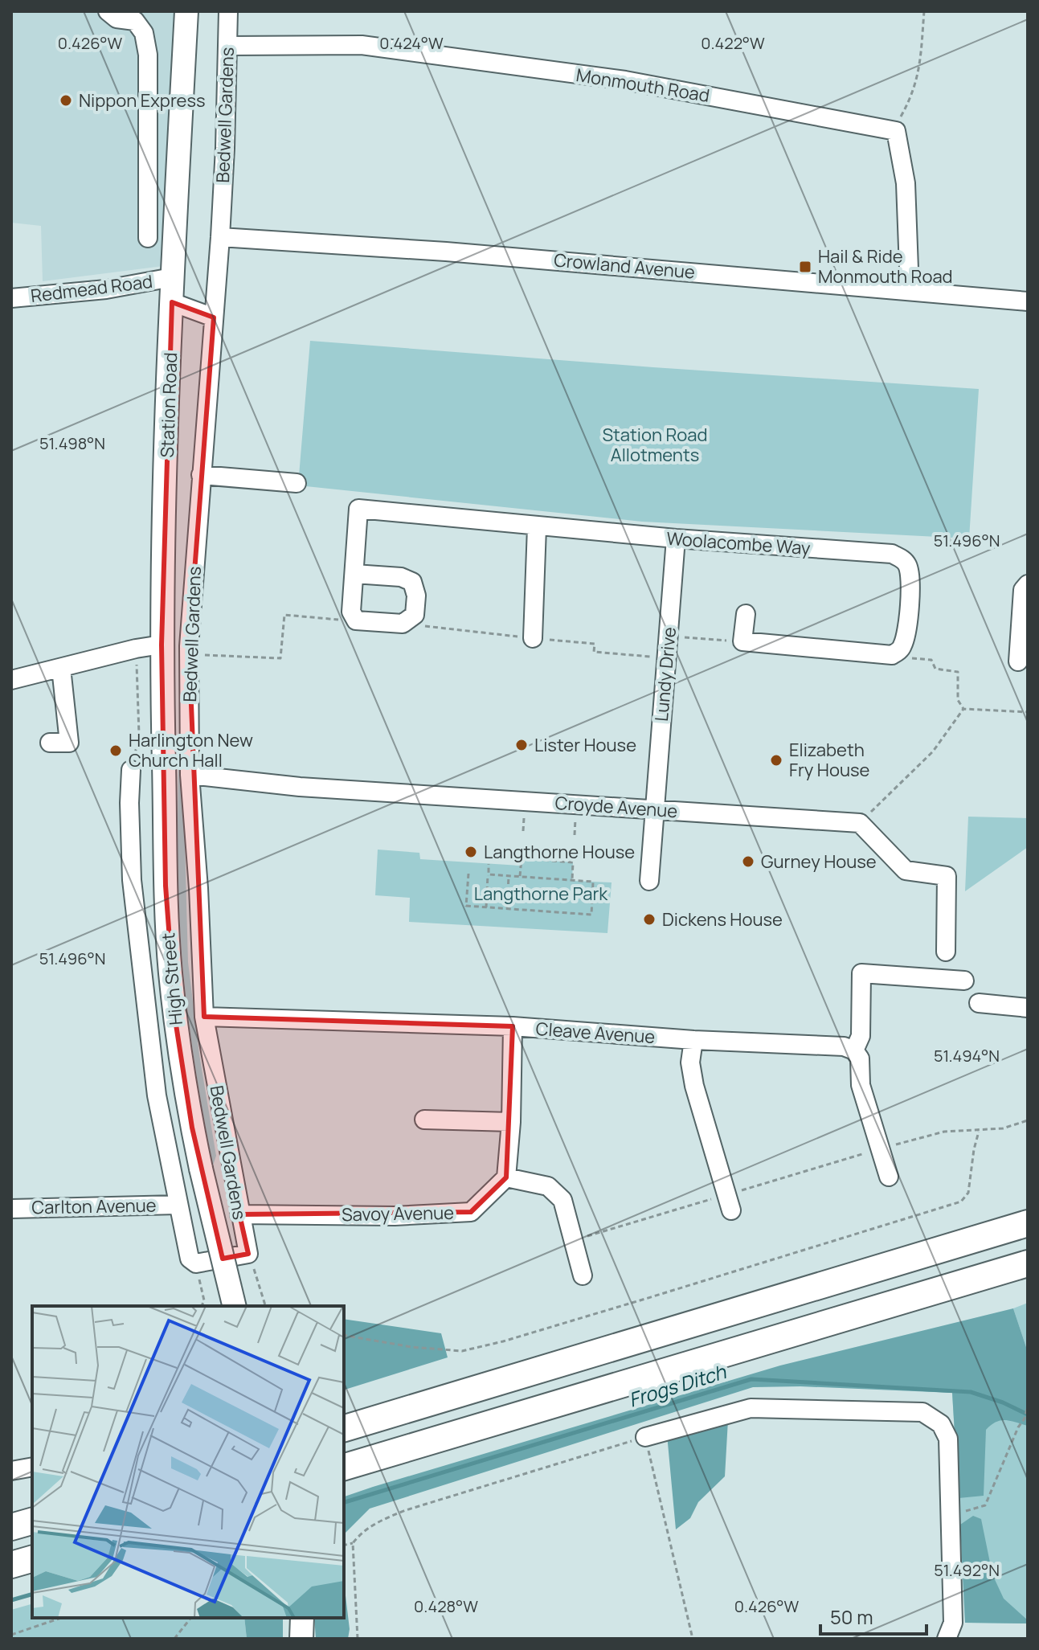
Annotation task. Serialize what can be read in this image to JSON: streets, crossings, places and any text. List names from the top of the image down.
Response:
{
  "streets": {
    "main road": ["Station Road", "High Street"],
    "street": [
      "Monmouth Road",
      "Bedwell Gardens",
      "Crowland Avenue",
      "Redmead Road",
      "Woolacombe Way",
      "Lundy Drive",
      "Croyde Avenue",
      "Cleave Avenue",
      "Carlton Avenue",
      "Savoy Avenue"
    ]
  },
  "crossings": [
    ["Monmouth Road", "Bedwell Gardens"],
    ["Bedwell Gardens", "Crowland Avenue"],
    ["Bedwell Gardens", "Croyde Avenue"],
    ["Bedwell Gardens", "Cleave Avenue"],
    ["Bedwell Gardens", "Savoy Avenue"],
    ["Redmead Road", "Station Road"],
    ["Station Road", "High Street"],
    ["Woolacombe Way", "Lundy Drive"],
    ["Lundy Drive", "Croyde Avenue"]
  ],
  "water": ["Frogs Ditch"],
  "parks": ["Station Road Allotments", "Langthorne Park"],
  "places": {
    "other": [
      "Nippon Express",
      "Lister House",
      "Harlington New Church Hall",
      "Elizabeth Fry House",
      "Langthorne House",
      "Gurney House",
      "Dickens House"
    ],
    "transit": ["Hail & Ride Monmouth Road"]
  },
  "scale_bar": "50 m",
  "coordinates": [
    "0.426°W",
    "0.424°W",
    "0.422°W",
    "51.498°N",
    "51.496°N",
    "51.494°N",
    "51.492°N",
    "0.428°W"
  ]
}
